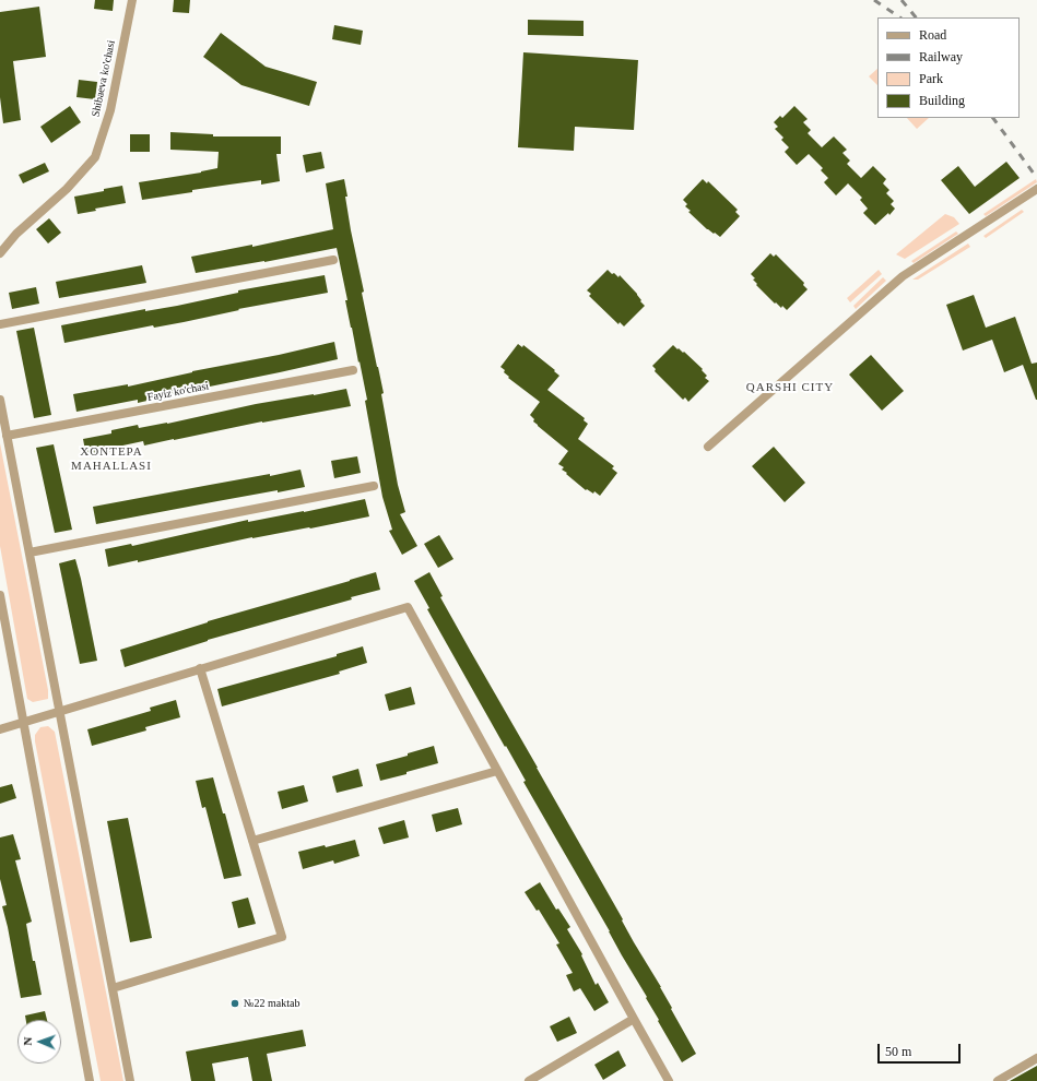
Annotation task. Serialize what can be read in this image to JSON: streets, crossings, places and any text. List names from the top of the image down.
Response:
{
  "streets": {
    "street": ["Shibaeva ko'chasi", "Fayiz ko'chasi"]
  },
  "districts": ["QARSHI CITY", "XONTEPA MAHALLASI"],
  "places": ["№22 maktab"],
  "legend": [
    "Road",
    "Railway",
    "Park",
    "Building"
  ],
  "scale_bar": "50 m",
  "north": "left"
}
